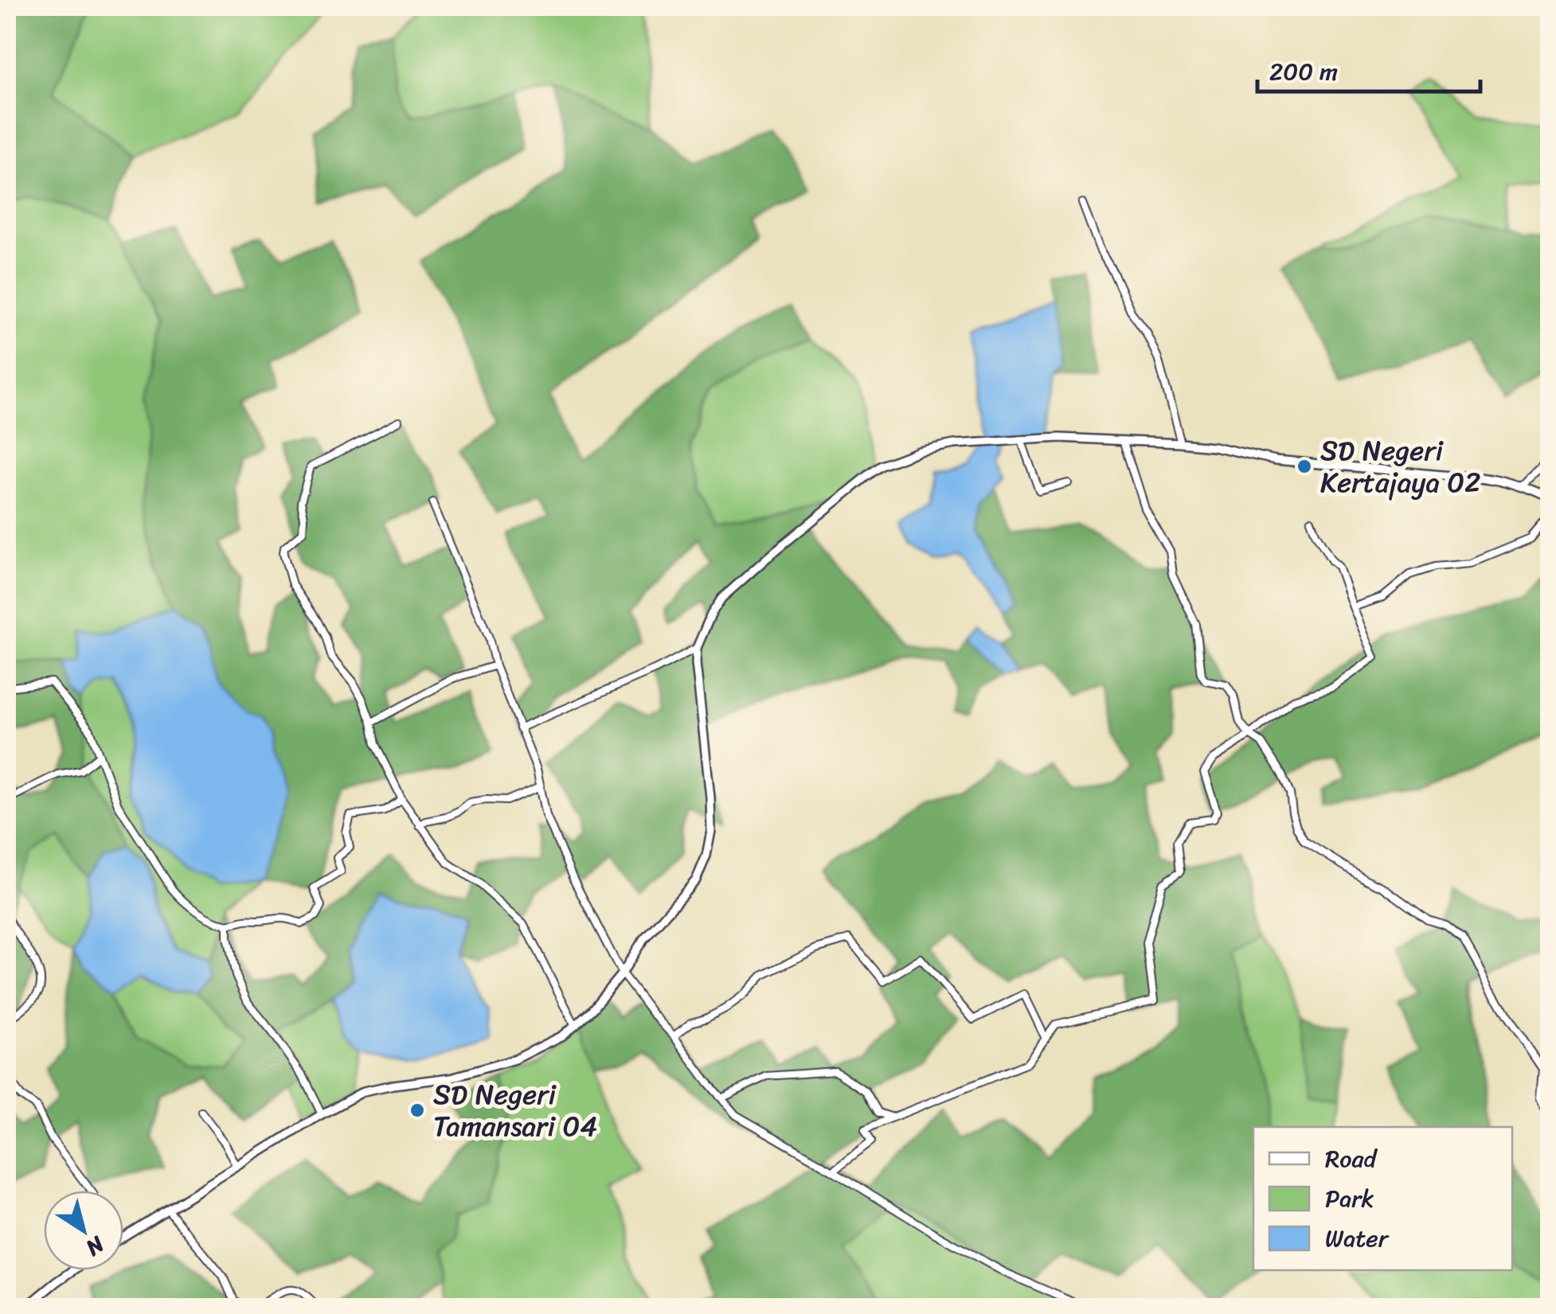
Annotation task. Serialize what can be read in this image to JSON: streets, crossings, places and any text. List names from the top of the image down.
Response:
{
  "places": ["SD Negeri Kertajaya 02", "SD Negeri Tamansari 04"],
  "legend": ["Road", "Park", "Water"],
  "scale_bar": "200 m",
  "north": "bottom right"
}
